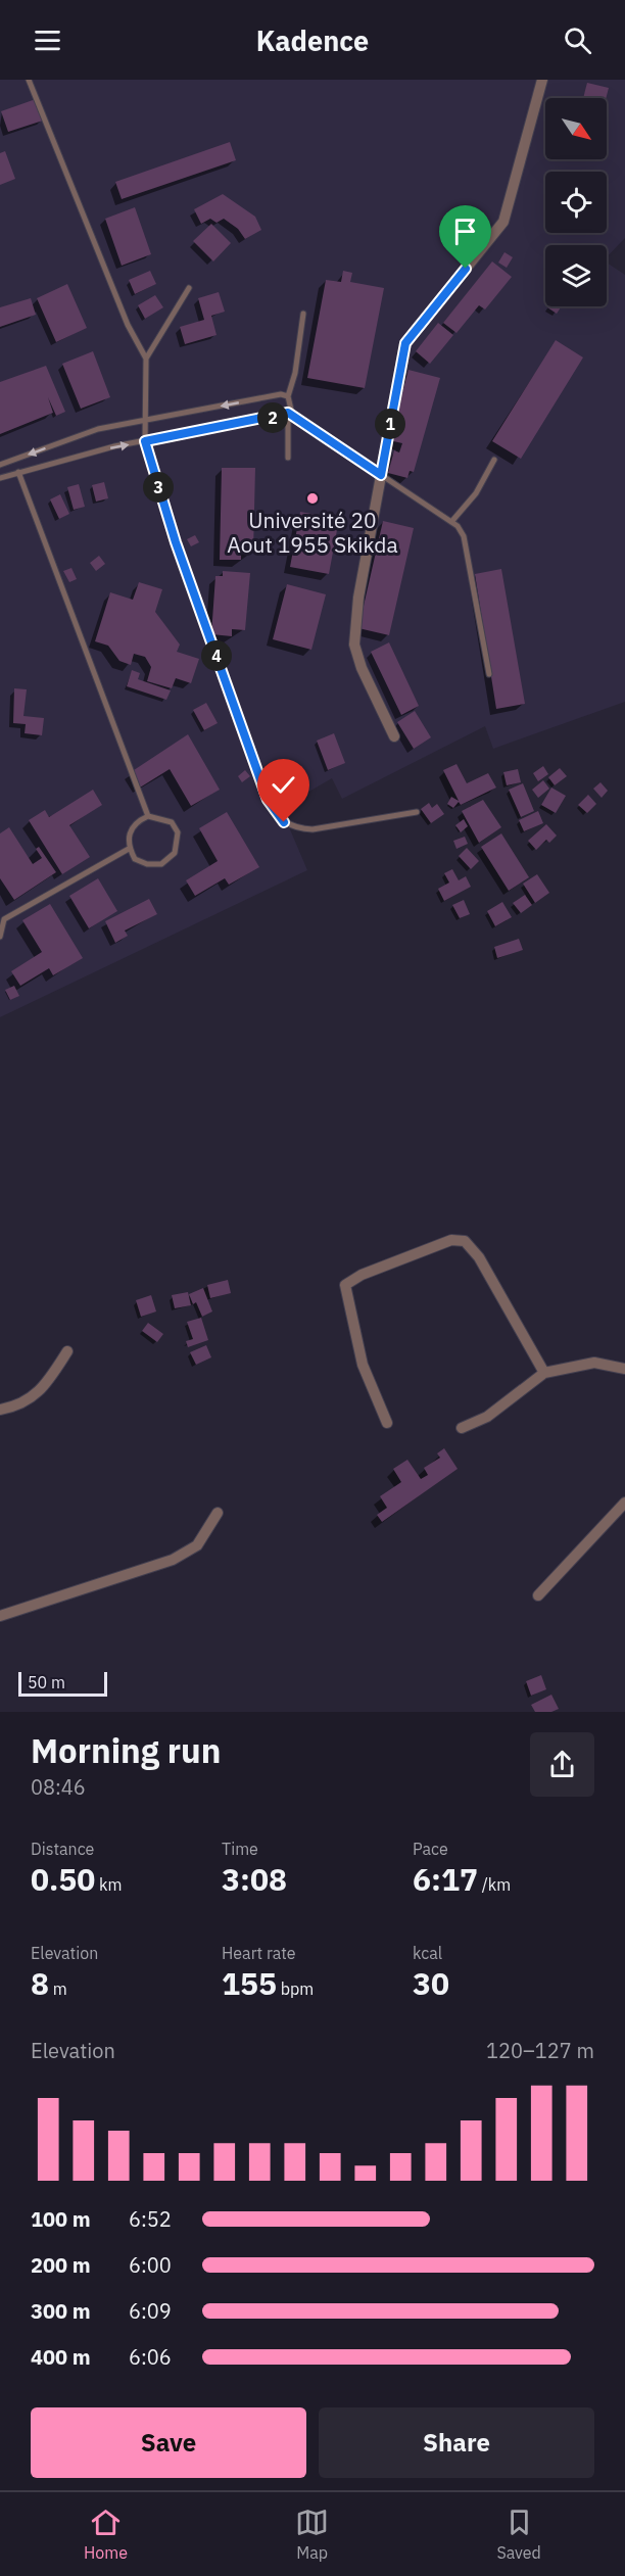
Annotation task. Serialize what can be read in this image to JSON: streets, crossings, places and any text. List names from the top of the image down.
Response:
{
  "places": ["Université 20 Aout 1955 Skikda"],
  "scale_bar": "50 m",
  "north": "bottom right",
  "page": {
    "header": "Kadence",
    "pins": [
      "2",
      "1",
      "3",
      "4"
    ],
    "scale": "50 m",
    "heading": ["Morning run", "08:46"],
    "stats": [
      ["Distance", "0.50 km"],
      ["Time", "3:08"],
      ["Pace", "6:17 /km"],
      ["Elevation", "8 m"],
      ["Heart rate", "155 bpm"],
      ["kcal", "30"]
    ],
    "chart": ["Elevation", "120–127 m"],
    "list": [
      {
        "name": "100 m",
        "note": "6:52"
      },
      {
        "name": "200 m",
        "note": "6:00"
      },
      {
        "name": "300 m",
        "note": "6:09"
      },
      {
        "name": "400 m",
        "note": "6:06"
      }
    ],
    "buttons": ["Save", "Share"],
    "tabs": ["Home", "Map", "Saved"]
  }
}
